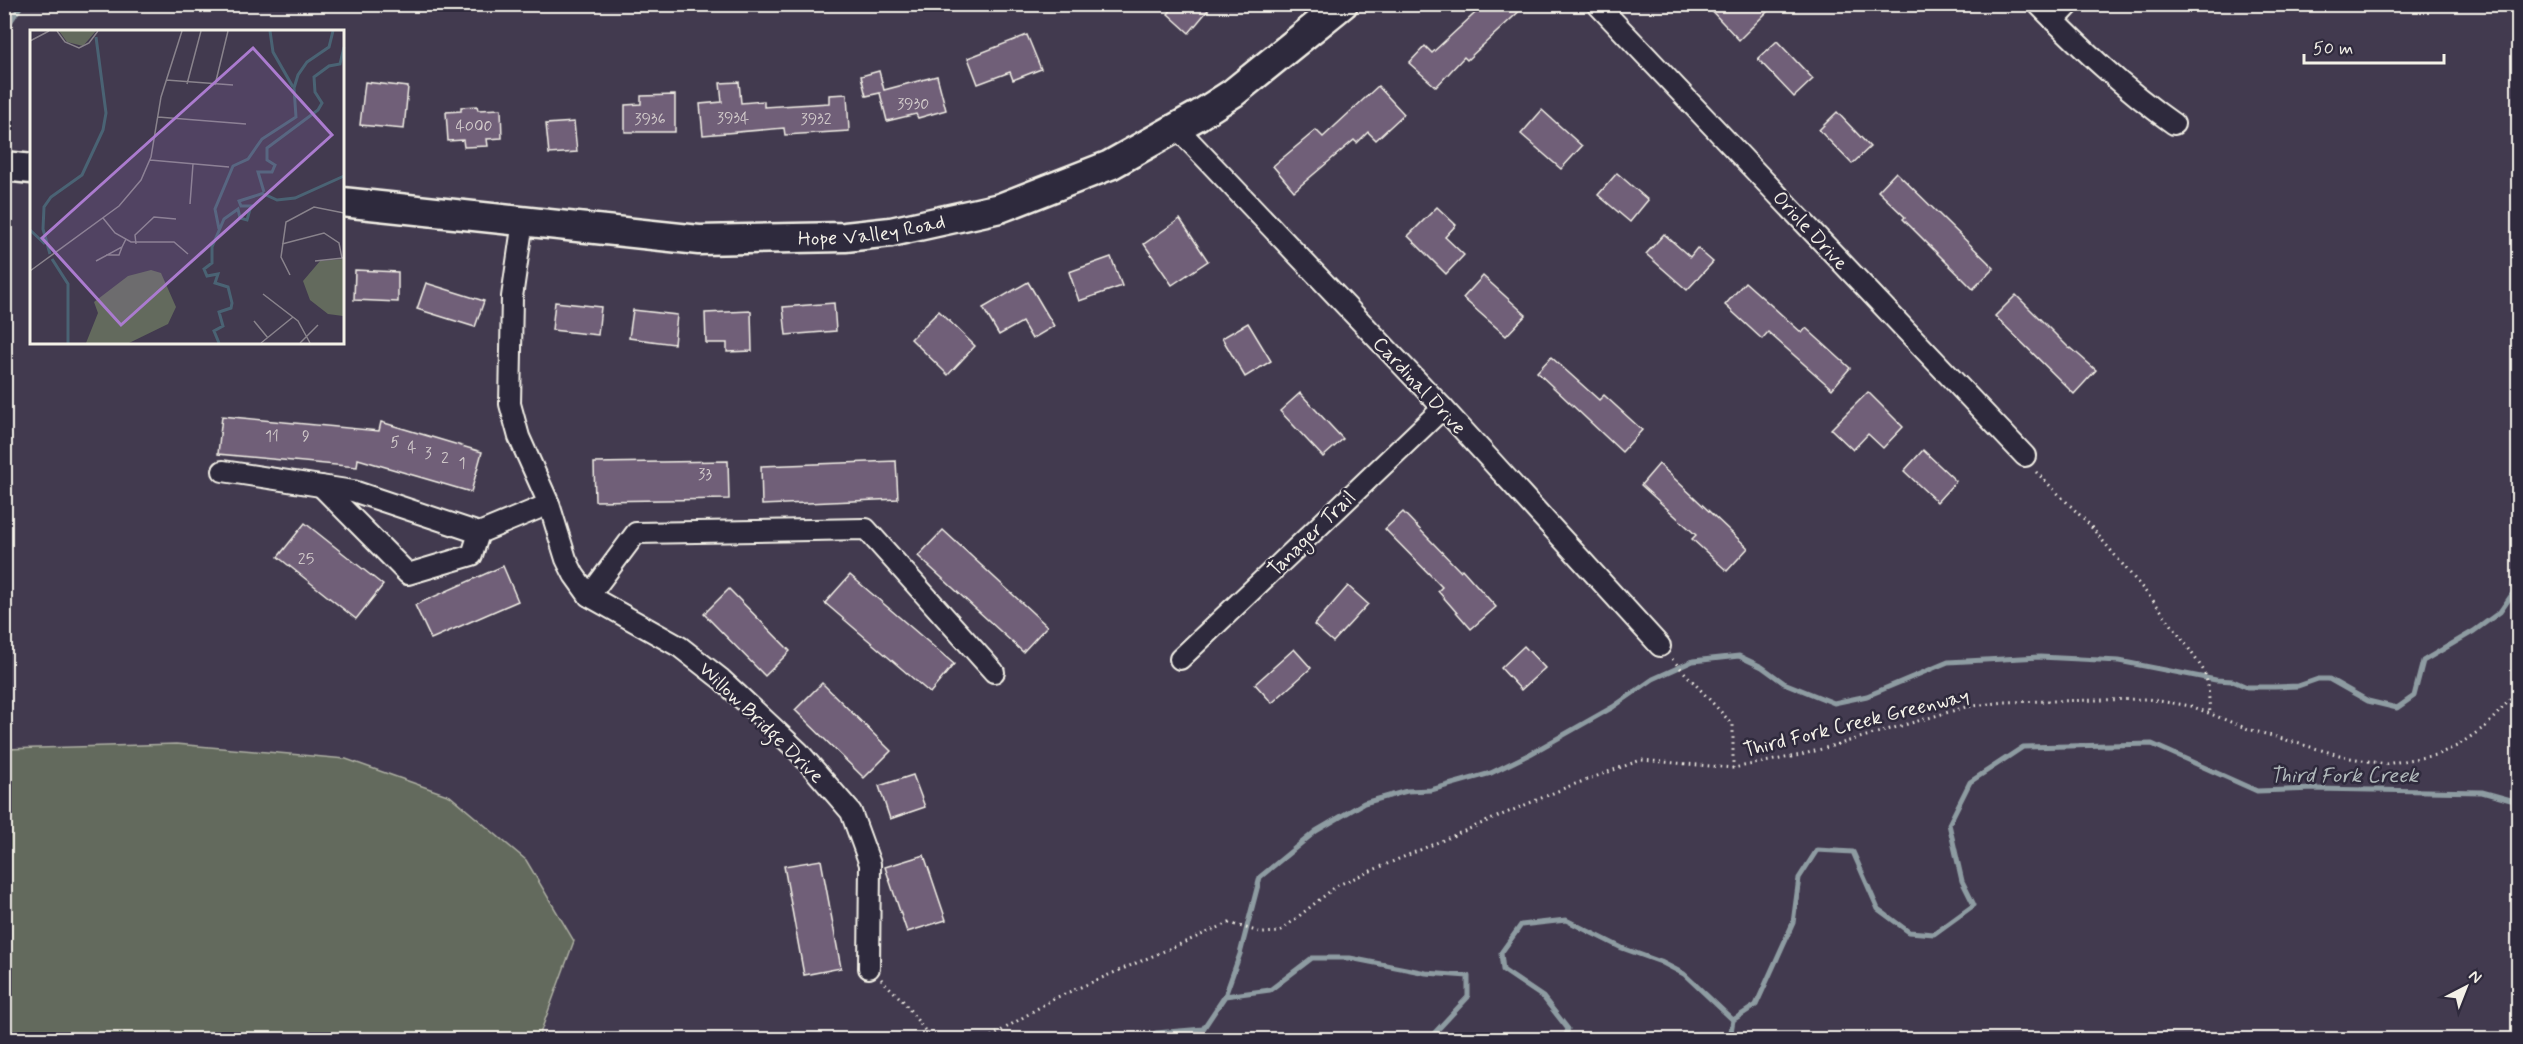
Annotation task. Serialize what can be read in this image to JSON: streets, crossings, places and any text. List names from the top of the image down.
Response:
{
  "streets": {
    "main road": ["Hope Valley Road"],
    "street": [
      "Oriole Drive",
      "Cardinal Drive",
      "Tanager Trail",
      "Willow Bridge Drive"
    ],
    "path": ["Third Fork Creek Greenway"]
  },
  "crossings": [
    ["Hope Valley Road", "Cardinal Drive"],
    ["Hope Valley Road", "Willow Bridge Drive"],
    ["Cardinal Drive", "Tanager Trail"]
  ],
  "water": ["Third Fork Creek"],
  "house_numbers": [
    "3930",
    "3934",
    "3936",
    "3932",
    "4000",
    "11",
    "9",
    "5",
    "4",
    "3",
    "2",
    "1",
    "33",
    "25"
  ],
  "scale_bar": "50 m",
  "north": "top right"
}
